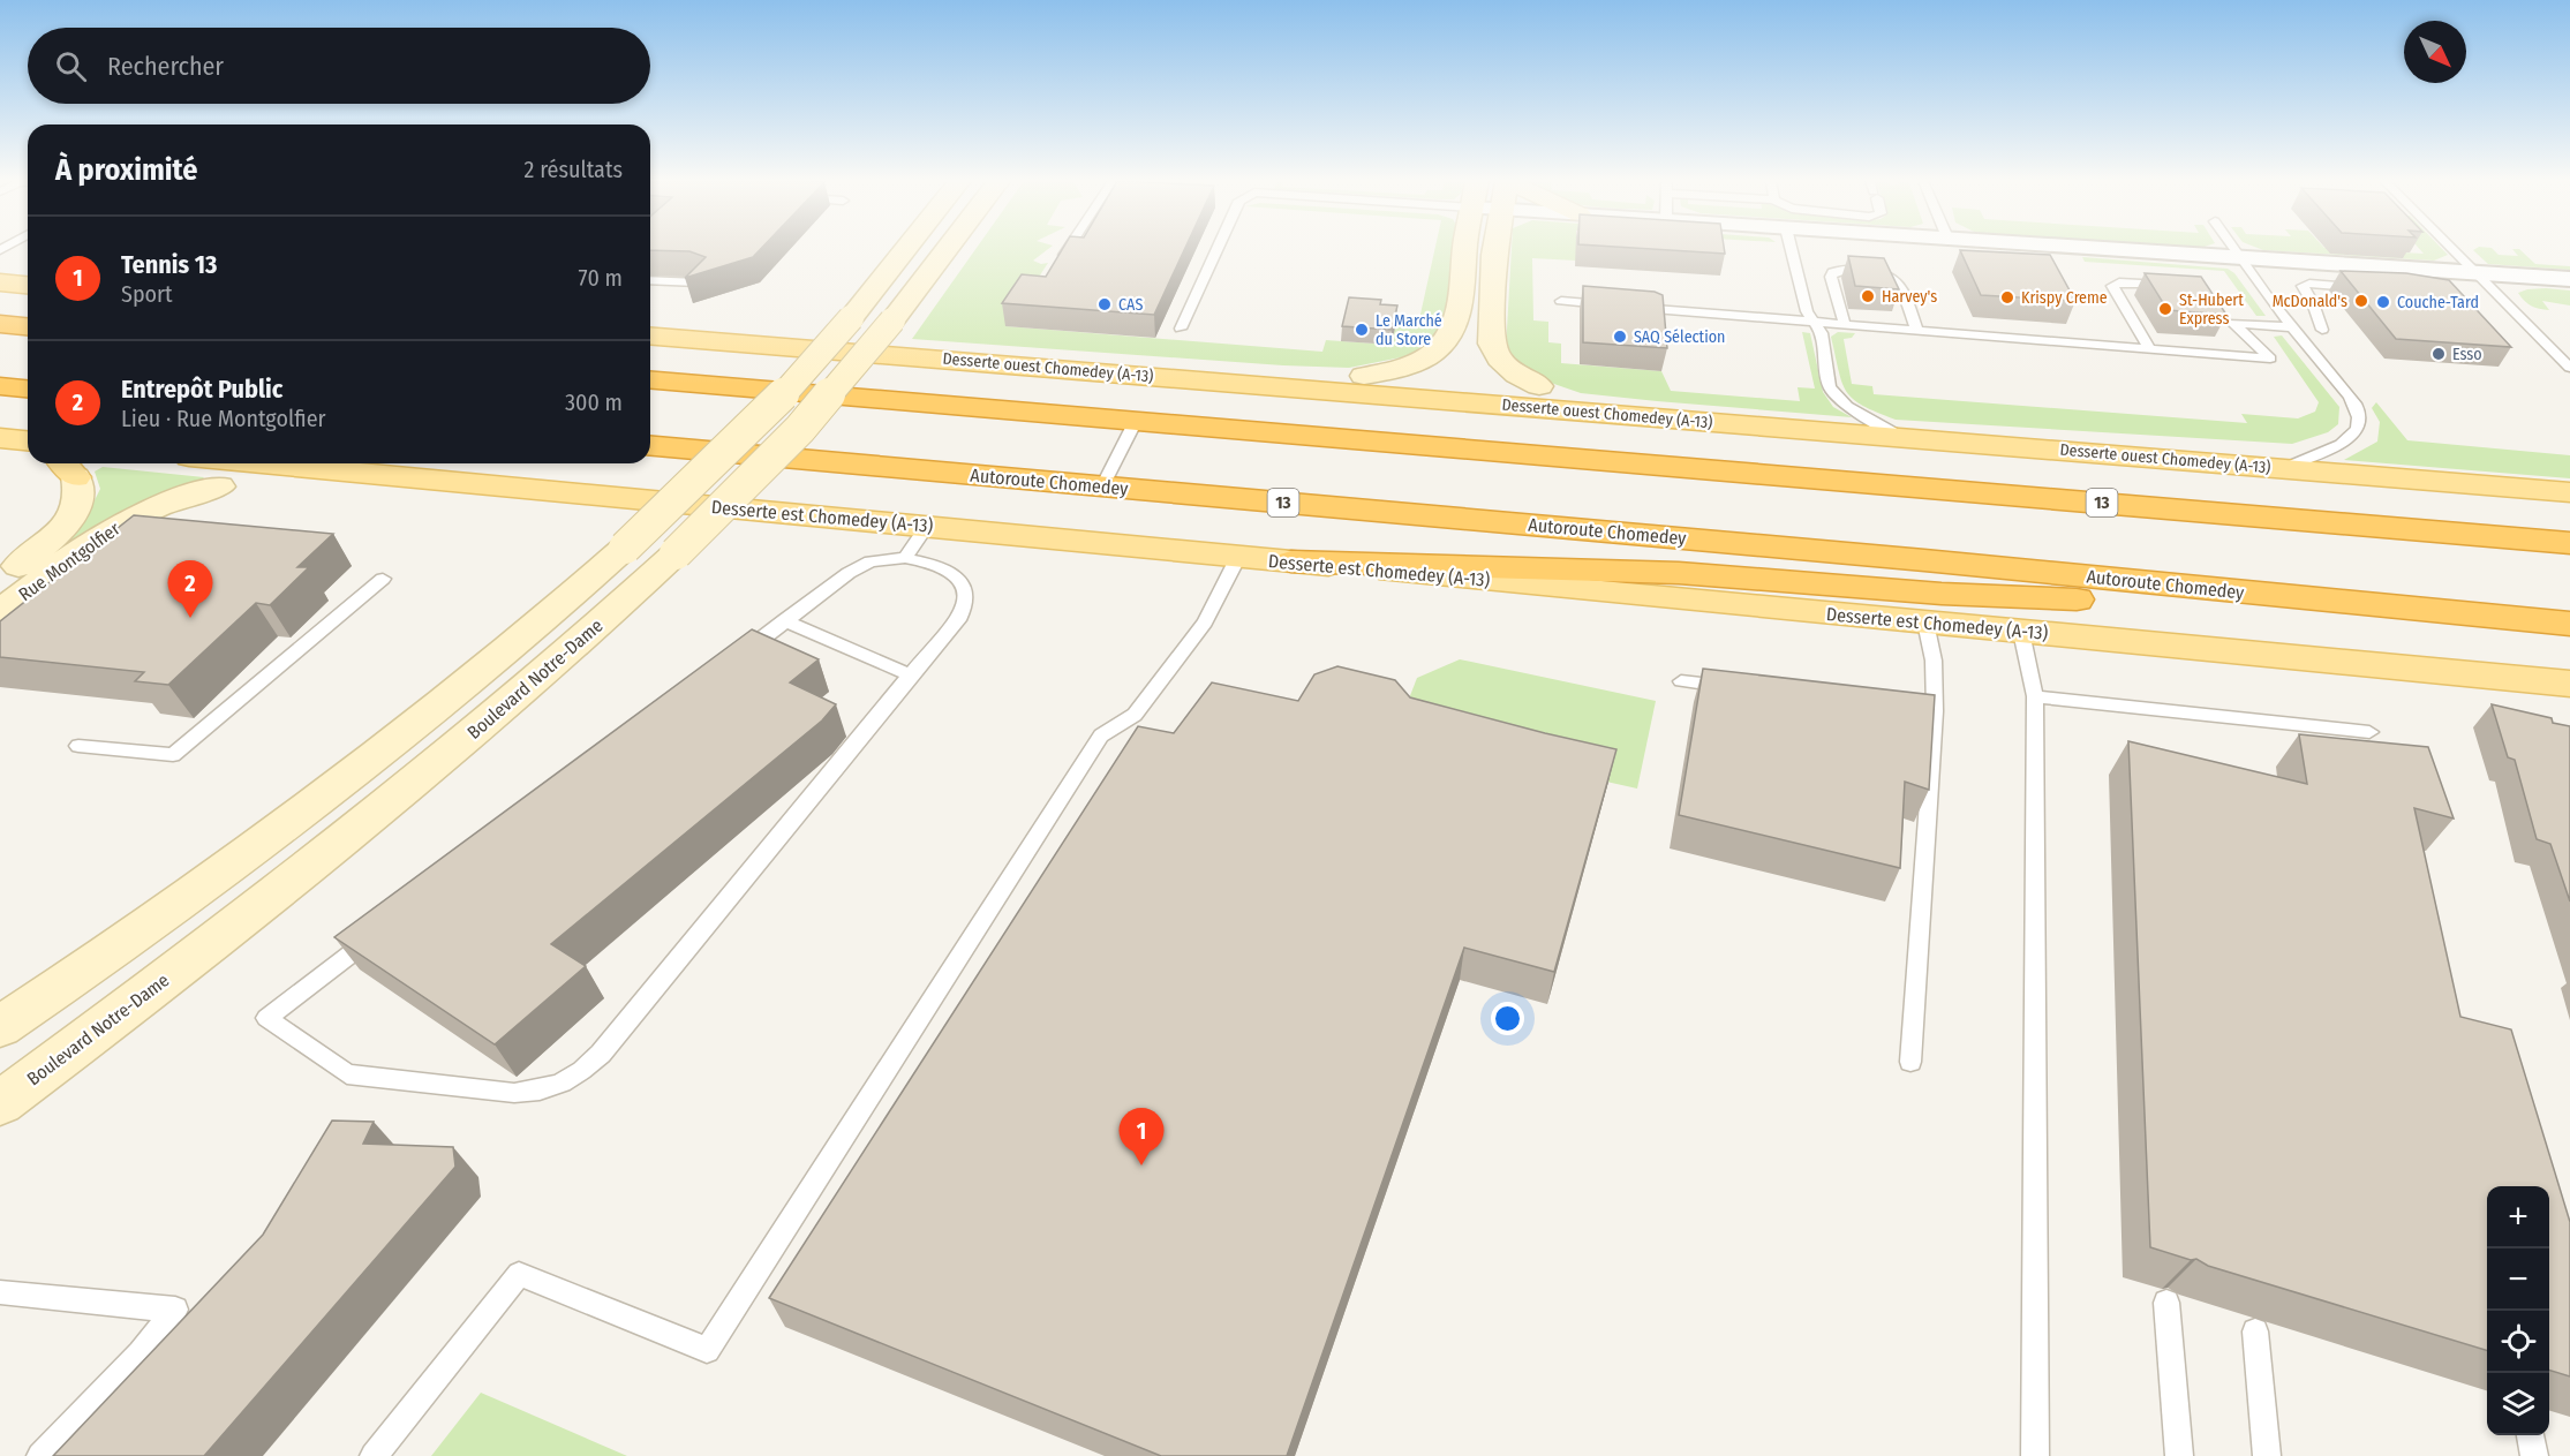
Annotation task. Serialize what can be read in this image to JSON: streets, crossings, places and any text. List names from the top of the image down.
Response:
{
  "streets": {
    "highway": ["Autoroute Chomedey", "13"],
    "main road": ["Desserte ouest Chomedey (A-13)", "Desserte est Chomedey (A-13)"],
    "street": ["Rue Montgolfier", "Boulevard Notre-Dame"]
  },
  "places": [
    "Harvey's",
    "Krispy Creme",
    "McDonald's",
    "Couche-Tard",
    "CAS",
    "St-Hubert Express",
    "Le Marché du Store",
    "SAQ Sélection",
    "Esso"
  ],
  "north": "bottom right",
  "page": {
    "search": "Rechercher",
    "heading": ["À proximité", "2 résultats"],
    "list": [
      {
        "mark": "1",
        "name": "Tennis 13",
        "note": "Sport",
        "value": "70 m"
      },
      {
        "mark": "2",
        "name": "Entrepôt Public",
        "note": "Lieu · Rue Montgolfier",
        "value": "300 m"
      }
    ],
    "pins": ["2", "1"],
    "map_buttons": ["+", "−"]
  }
}
